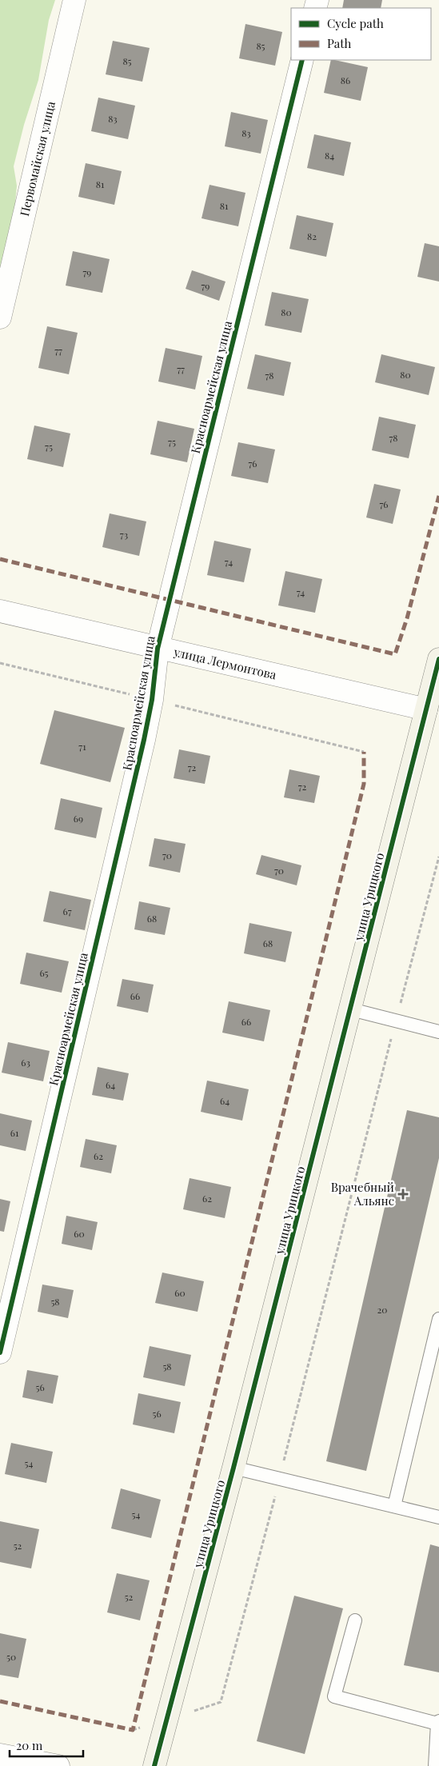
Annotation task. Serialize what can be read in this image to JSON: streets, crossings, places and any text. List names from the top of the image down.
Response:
{
  "streets": {
    "street": [
      "Первомайская улица",
      "Красноармейская улица",
      "улица Лермонтова",
      "улица Урицкого"
    ]
  },
  "crossings": [
    ["Красноармейская улица", "улица Лермонтова"],
    ["улица Лермонтова", "улица Урицкого"]
  ],
  "places": {
    "health": ["Врачебный Альянс"]
  },
  "house_numbers": [
    "85",
    "85",
    "86",
    "83",
    "83",
    "84",
    "81",
    "81",
    "82",
    "79",
    "79",
    "80",
    "77",
    "77",
    "80",
    "78",
    "78",
    "75",
    "75",
    "76",
    "76",
    "73",
    "74",
    "74",
    "71",
    "72",
    "72",
    "69",
    "70",
    "70",
    "67",
    "68",
    "68",
    "65",
    "66",
    "66",
    "63",
    "64",
    "64",
    "61",
    "62",
    "62",
    "60",
    "60",
    "58",
    "20",
    "58",
    "56",
    "56",
    "54",
    "54",
    "52",
    "52",
    "50"
  ],
  "legend": ["Cycle path", "Path"],
  "scale_bar": "20 m"
}
